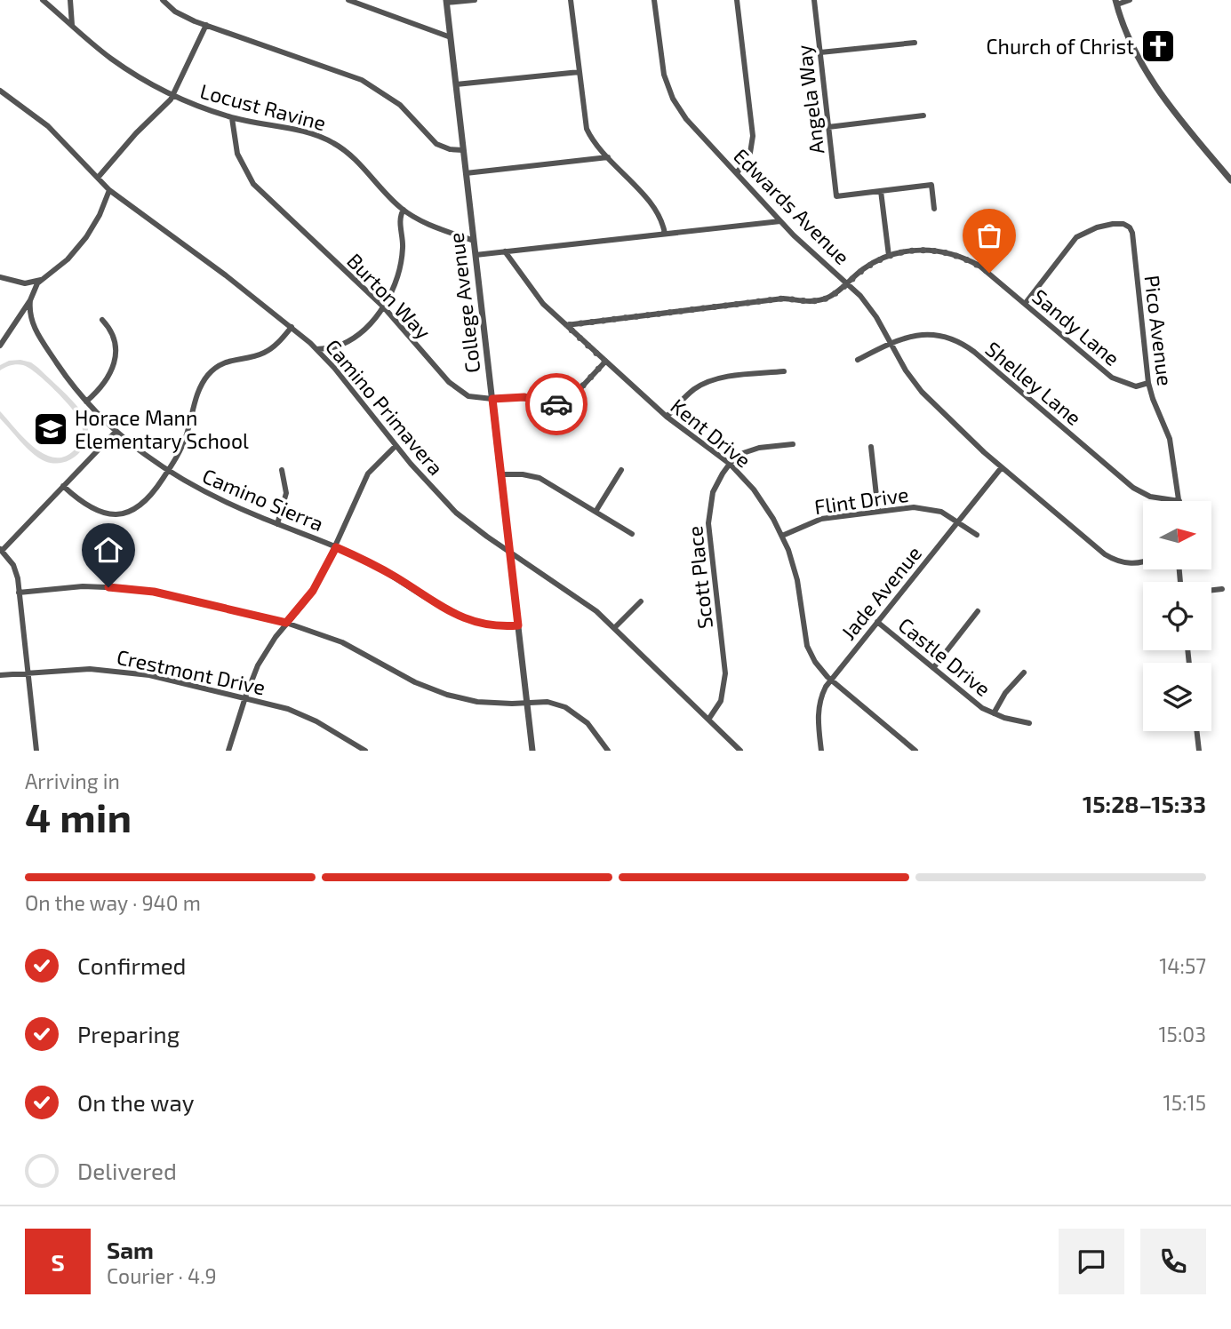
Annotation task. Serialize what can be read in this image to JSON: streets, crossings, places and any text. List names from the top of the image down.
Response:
{
  "streets": {
    "street": [
      "Angela Way",
      "Locust Ravine",
      "Edwards Avenue",
      "Burton Way",
      "College Avenue",
      "Sandy Lane",
      "Pico Avenue",
      "Shelley Lane",
      "Camino Primavera",
      "Kent Drive",
      "Camino Sierra",
      "Flint Drive",
      "Scott Place",
      "Jade Avenue",
      "Castle Drive",
      "Crestmont Drive"
    ]
  },
  "crossings": [
    ["Locust Ravine", "Burton Way"],
    ["Locust Ravine", "College Avenue"],
    ["Edwards Avenue", "Sandy Lane"],
    ["Edwards Avenue", "Shelley Lane"],
    ["Edwards Avenue", "Jade Avenue"],
    ["Burton Way", "College Avenue"],
    ["Burton Way", "Kent Drive"],
    ["College Avenue", "Camino Primavera"],
    ["College Avenue", "Camino Sierra"],
    ["Sandy Lane", "Pico Avenue"],
    ["Sandy Lane", "Kent Drive"],
    ["Pico Avenue", "Shelley Lane"],
    ["Camino Primavera", "Scott Place"],
    ["Kent Drive", "Flint Drive"],
    ["Kent Drive", "Scott Place"],
    ["Kent Drive", "Jade Avenue"],
    ["Flint Drive", "Jade Avenue"],
    ["Jade Avenue", "Castle Drive"]
  ],
  "places": {
    "church": ["Church of Christ"],
    "school or university": ["Horace Mann Elementary School"]
  },
  "north": "right",
  "page": {
    "heading": ["4 min", "Arriving in", "15:28–15:33"],
    "panel": ["Sam", "Courier · 4.9"],
    "bar": "On the way · 940 m",
    "list": [
      ["Confirmed", "14:57"],
      ["Preparing", "15:03"],
      ["On the way", "15:15"],
      "Delivered"
    ],
    "round": "S"
  }
}
